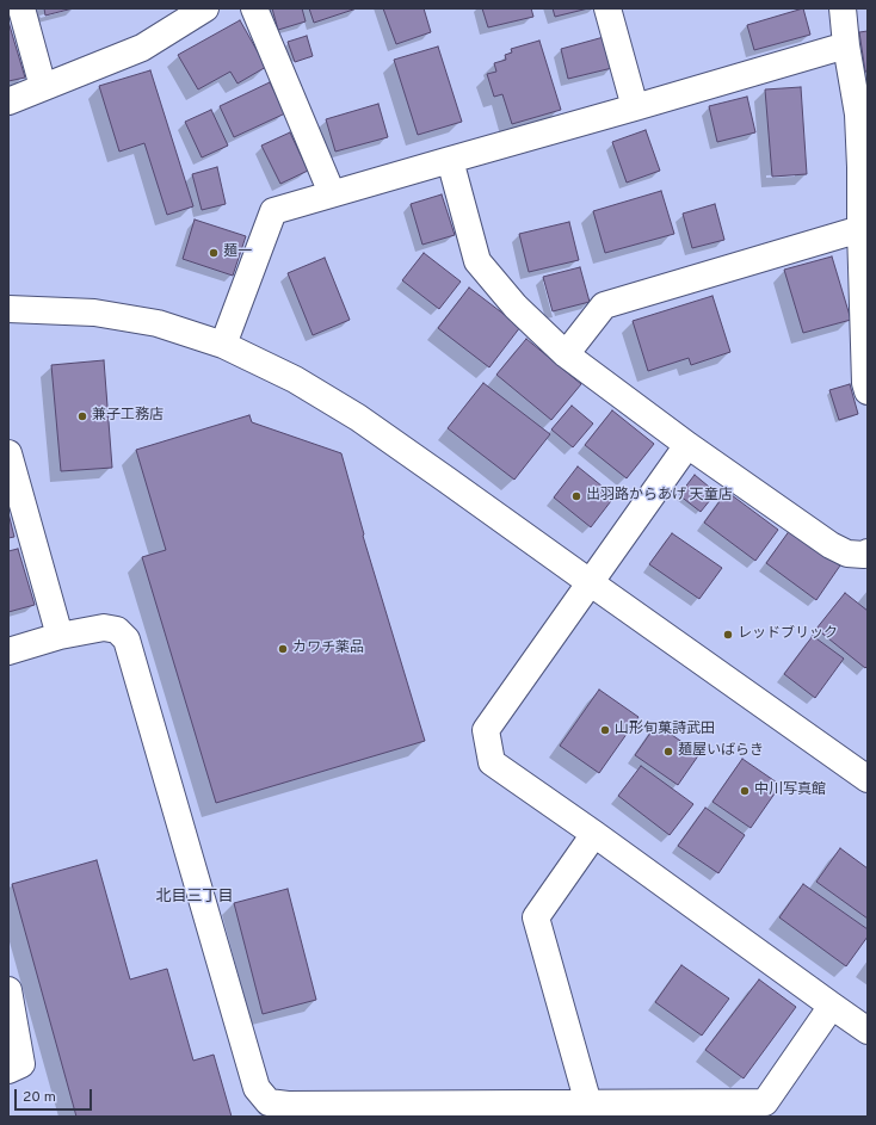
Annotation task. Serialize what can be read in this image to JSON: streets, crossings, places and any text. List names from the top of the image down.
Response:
{
  "districts": ["北目三丁目"],
  "places": [
    "麺一",
    "兼子工務店",
    "出羽路からあげ 天童店",
    "レッドブリック",
    "カワチ薬品",
    "山形旬菓詩武田",
    "麺屋いばらき",
    "中川写真館"
  ],
  "scale_bar": "20 m"
}
